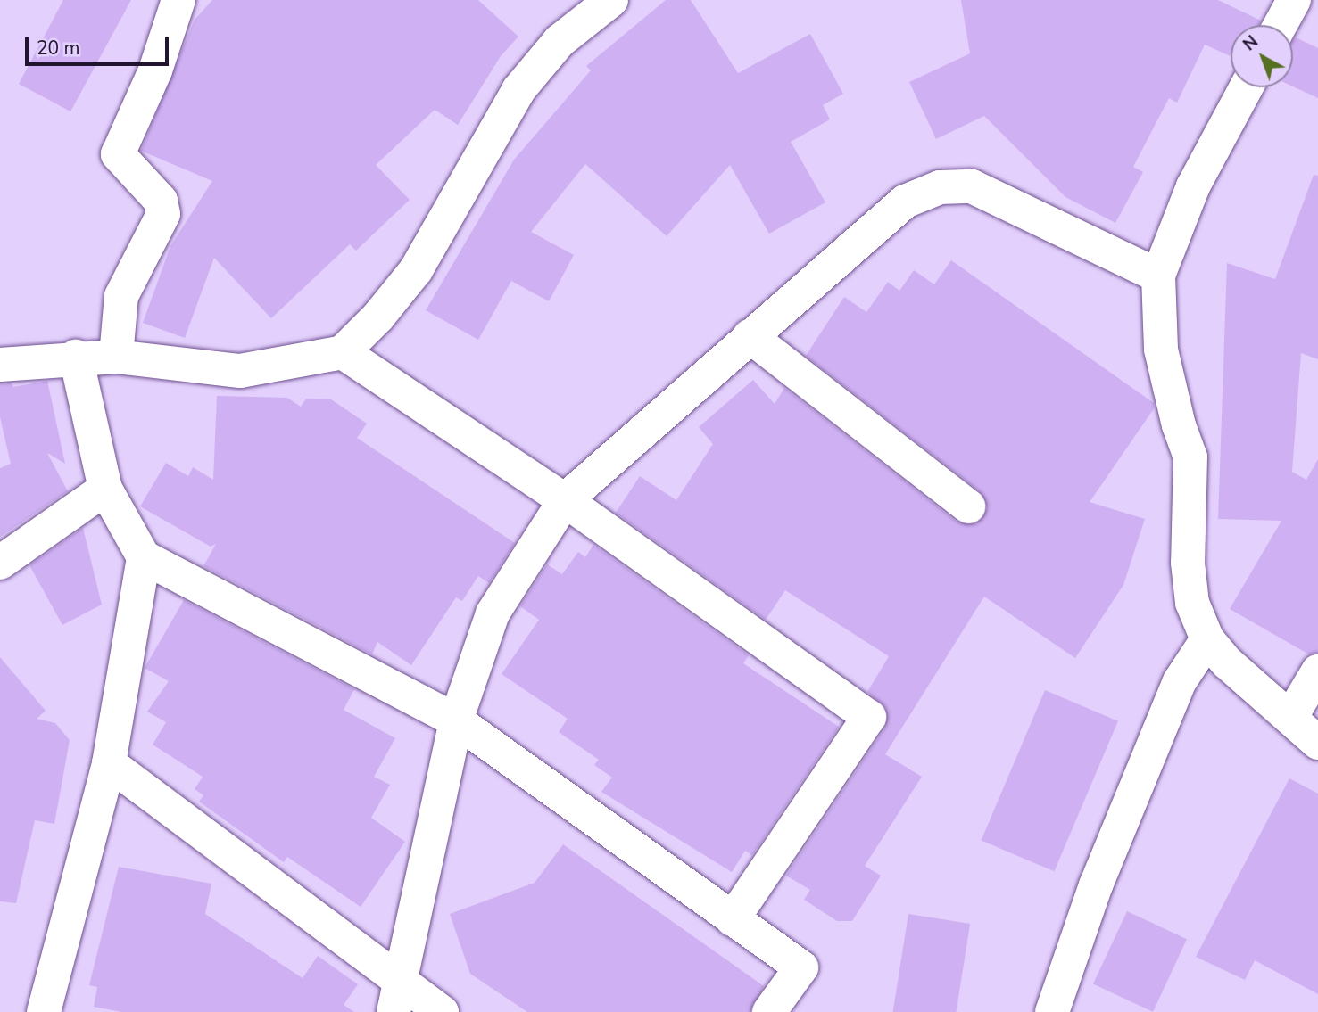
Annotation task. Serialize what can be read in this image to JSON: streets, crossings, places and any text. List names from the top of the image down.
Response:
{
  "scale_bar": "20 m",
  "north": "top left"
}
